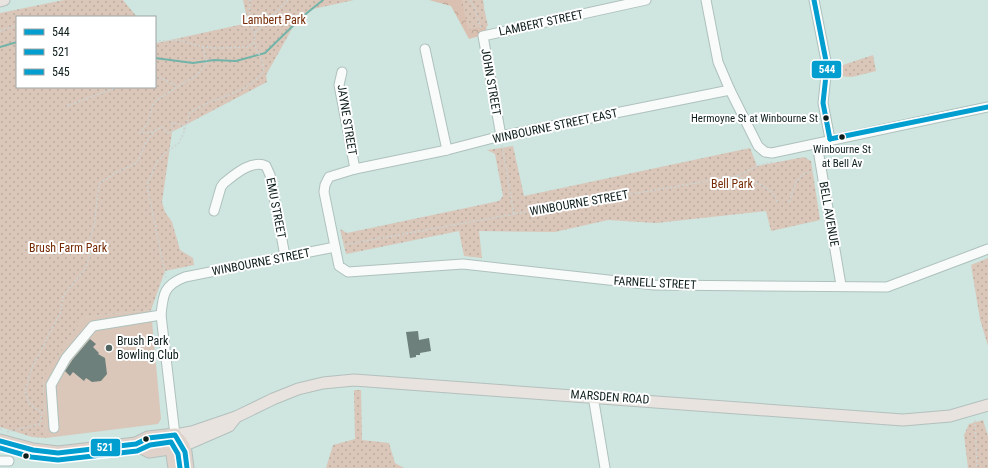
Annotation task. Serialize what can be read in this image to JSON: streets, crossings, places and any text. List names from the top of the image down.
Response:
{
  "streets": {
    "highway": ["MARSDEN ROAD"],
    "street": [
      "LAMBERT STREET",
      "JOHN STREET",
      "JAYNE STREET",
      "WINBOURNE STREET EAST",
      "WINBOURNE STREET",
      "EMU STREET",
      "BELL AVENUE",
      "FARNELL STREET"
    ]
  },
  "crossings": [
    ["LAMBERT STREET", "JOHN STREET"],
    ["JOHN STREET", "WINBOURNE STREET EAST"],
    ["JAYNE STREET", "WINBOURNE STREET EAST"],
    ["WINBOURNE STREET EAST", "WINBOURNE STREET"],
    ["WINBOURNE STREET EAST", "FARNELL STREET"],
    ["WINBOURNE STREET", "EMU STREET"],
    ["WINBOURNE STREET", "FARNELL STREET"],
    ["BELL AVENUE", "FARNELL STREET"]
  ],
  "parks": ["Lambert Park", "Bell Park", "Brush Farm Park"],
  "places": ["Hermoyne St at Winbourne St", "Winbourne St at Bell Av", "Brush Park Bowling Club"],
  "lines": ["transit line 544", "transit line 521", "transit line 545"],
  "legend": ["544", "521", "545"]
}
